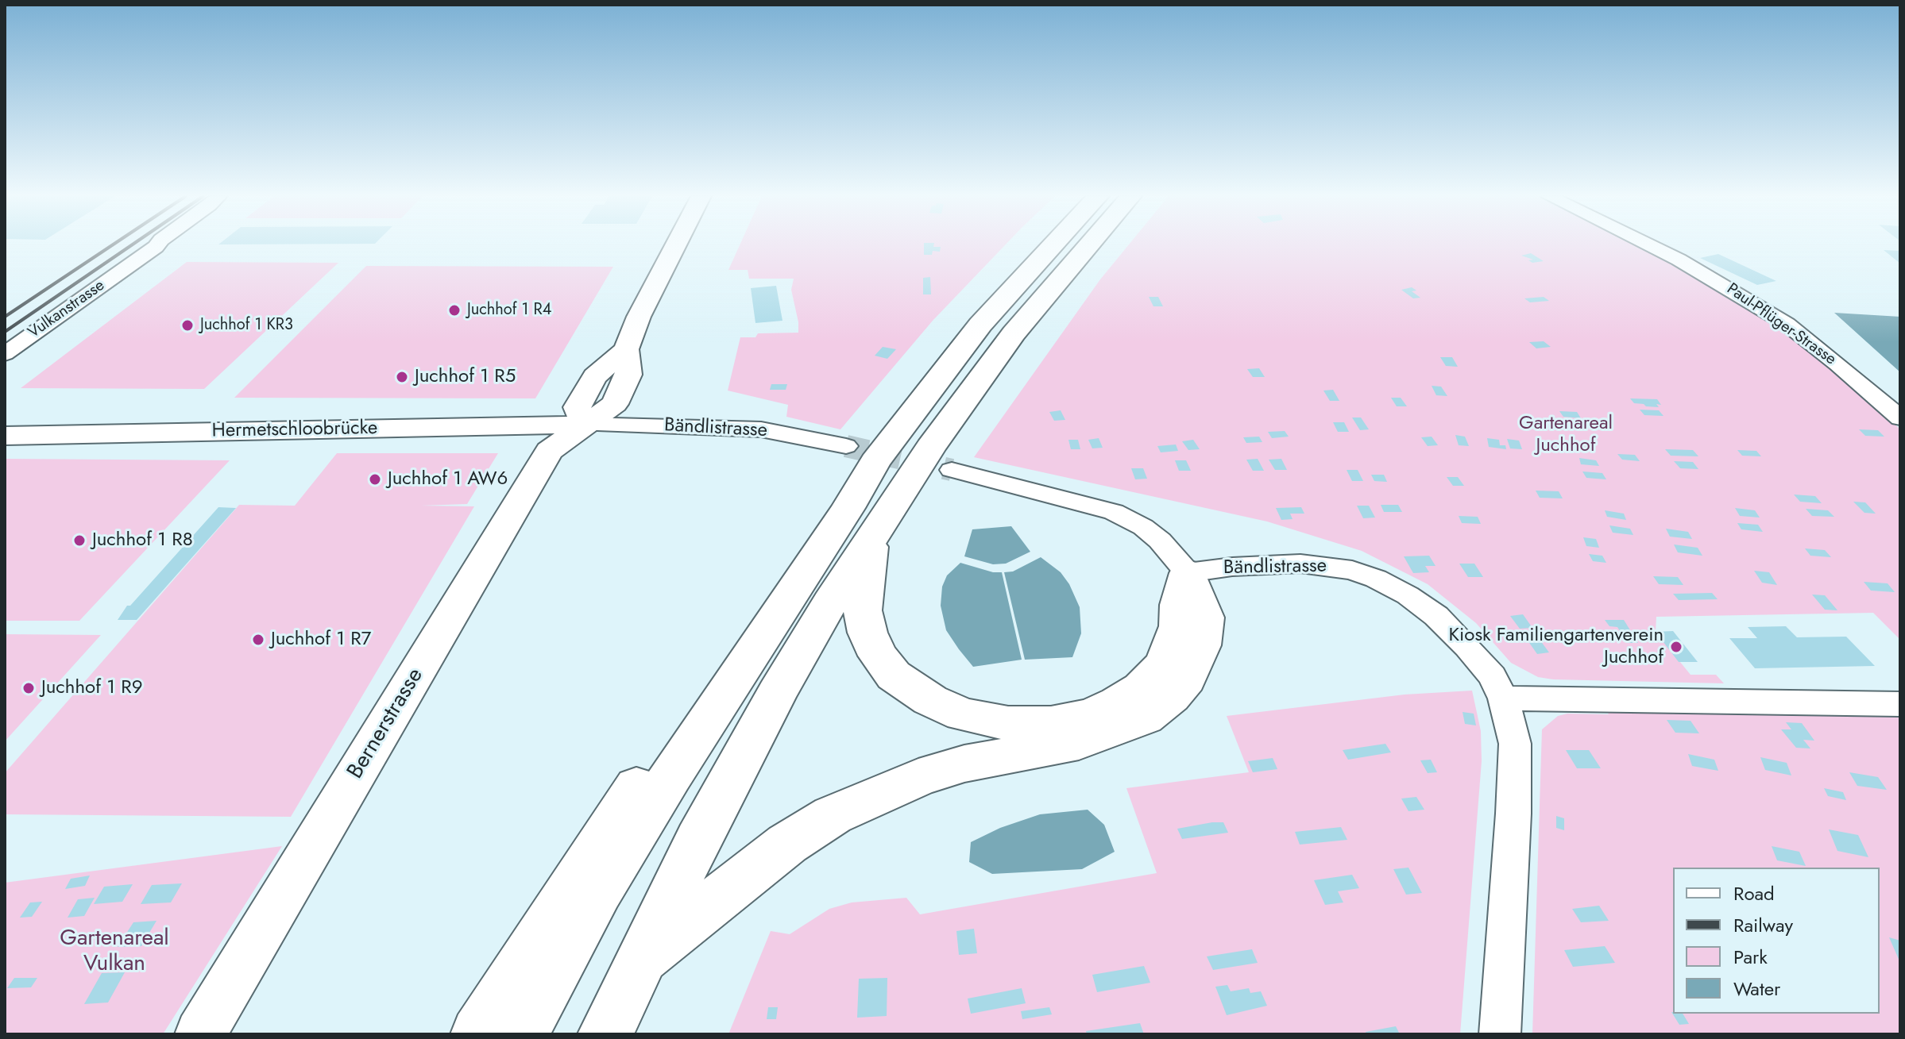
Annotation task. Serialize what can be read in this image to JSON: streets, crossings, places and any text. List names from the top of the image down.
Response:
{
  "streets": {
    "main road": ["Hermetschloobrücke", "Bernerstrasse"],
    "street": ["Vulkanstrasse", "Paul-Pflüger-Strasse", "Bändlistrasse"]
  },
  "crossings": [
    ["Bändlistrasse", "Hermetschloobrücke"],
    ["Bändlistrasse", "Bernerstrasse"],
    ["Hermetschloobrücke", "Bernerstrasse"]
  ],
  "parks": ["Gartenareal Juchhof", "Gartenareal Vulkan"],
  "places": [
    "Juchhof 1 R4",
    "Juchhof 1 KR3",
    "Juchhof 1 R5",
    "Juchhof 1 AW6",
    "Juchhof 1 R8",
    "Juchhof 1 R7",
    "Kiosk Familiengartenverein Juchhof",
    "Juchhof 1 R9"
  ],
  "legend": [
    "Road",
    "Railway",
    "Park",
    "Water"
  ]
}
